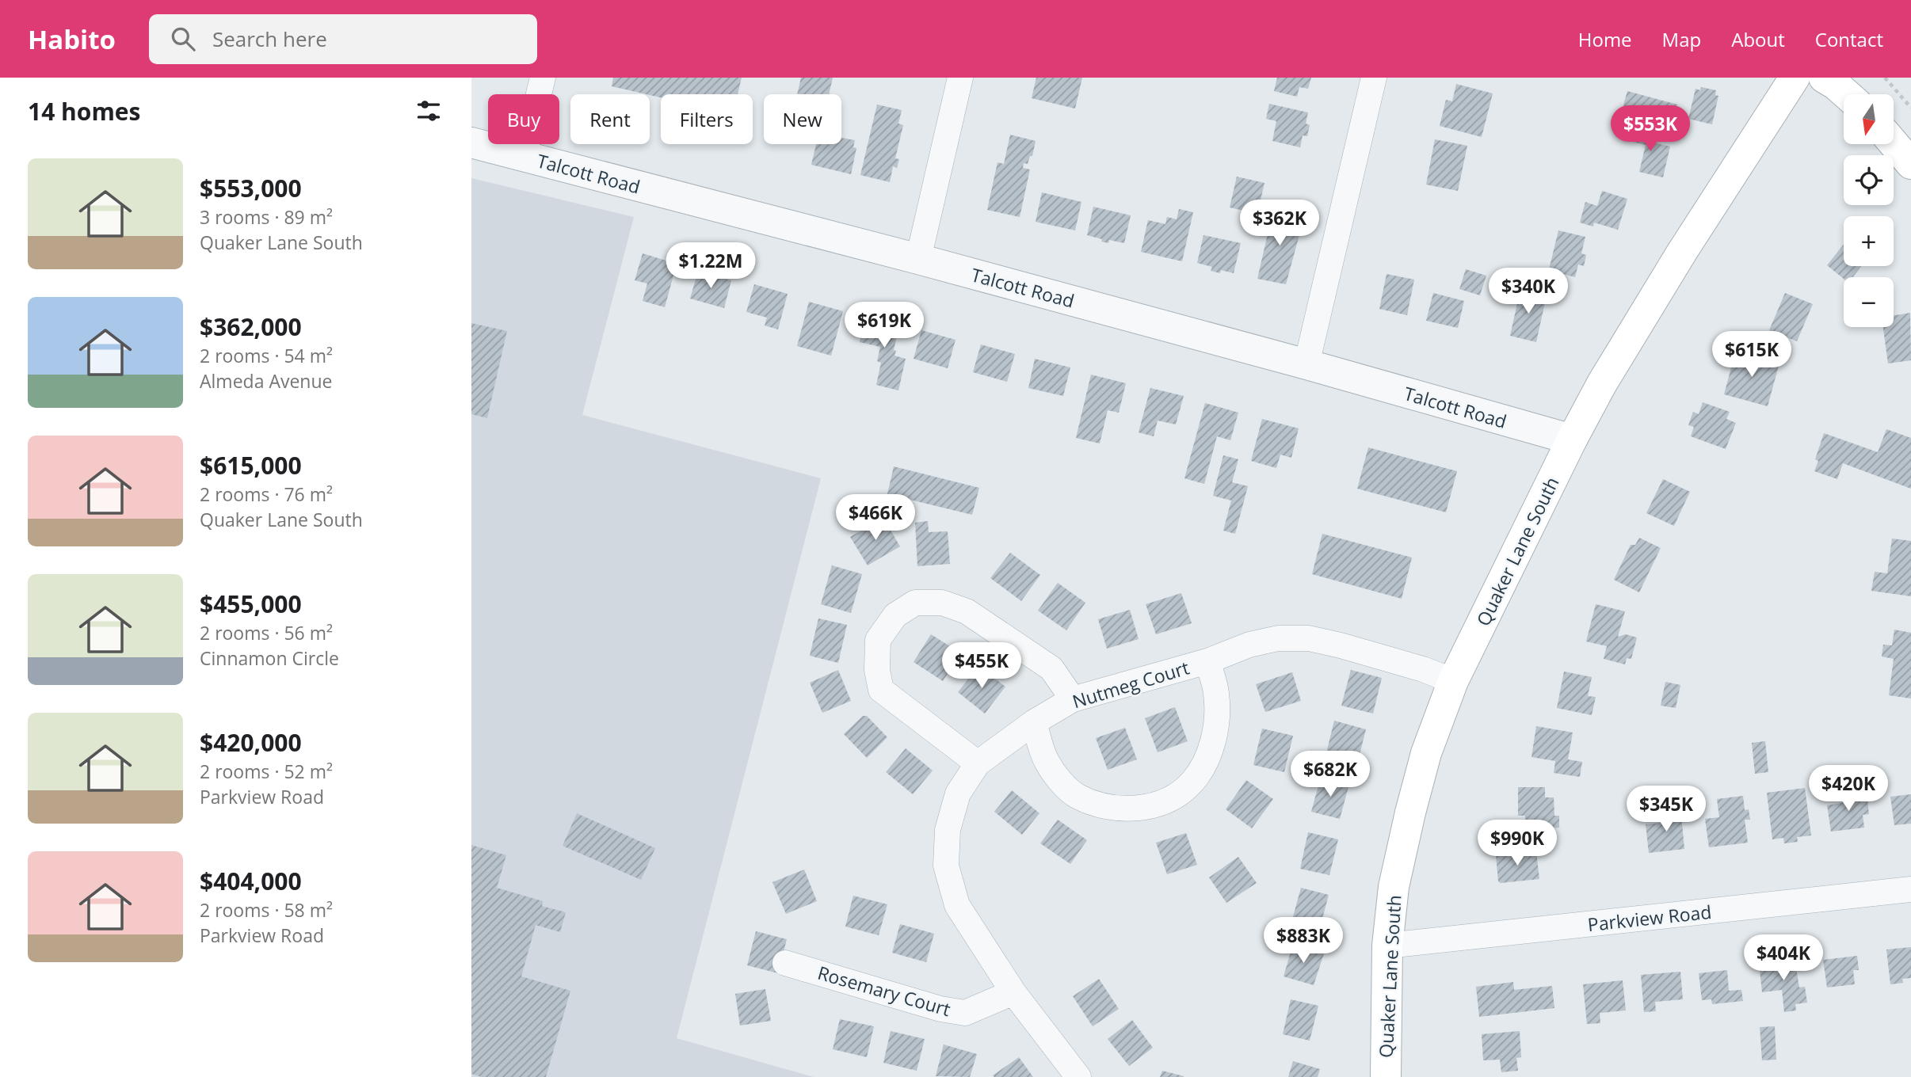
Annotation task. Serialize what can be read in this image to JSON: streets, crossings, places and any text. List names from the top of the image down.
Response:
{
  "streets": {
    "main road": ["Quaker Lane South"],
    "street": [
      "Talcott Road",
      "Nutmeg Court",
      "Parkview Road",
      "Rosemary Court"
    ]
  },
  "crossings": [
    ["Talcott Road", "Quaker Lane South"],
    ["Quaker Lane South", "Nutmeg Court"],
    ["Quaker Lane South", "Parkview Road"],
    ["Nutmeg Court", "Rosemary Court"]
  ],
  "north": "bottom",
  "page": {
    "header": "Habito",
    "search": "Search here",
    "nav": [
      "Home",
      "Map",
      "About",
      "Contact"
    ],
    "heading": "14 homes",
    "map_buttons": ["+", "−"],
    "chip": [
      "Buy",
      "Rent",
      "Filters",
      "New"
    ],
    "price": [
      "$553K",
      "$362K",
      "$1.22M",
      "$340K",
      "$619K",
      "$615K",
      "$466K",
      "$455K",
      "$682K",
      "$420K",
      "$345K",
      "$990K",
      "$883K",
      "$404K"
    ],
    "list": [
      {
        "name": "$553,000",
        "note": "3 rooms · 89 m² · Quaker Lane South"
      },
      {
        "name": "$362,000",
        "note": "2 rooms · 54 m² · Almeda Avenue"
      },
      {
        "name": "$615,000",
        "note": "2 rooms · 76 m² · Quaker Lane South"
      },
      {
        "name": "$455,000",
        "note": "2 rooms · 56 m² · Cinnamon Circle"
      },
      {
        "name": "$420,000",
        "note": "2 rooms · 52 m² · Parkview Road"
      },
      {
        "name": "$404,000",
        "note": "2 rooms · 58 m² · Parkview Road"
      }
    ]
  }
}
